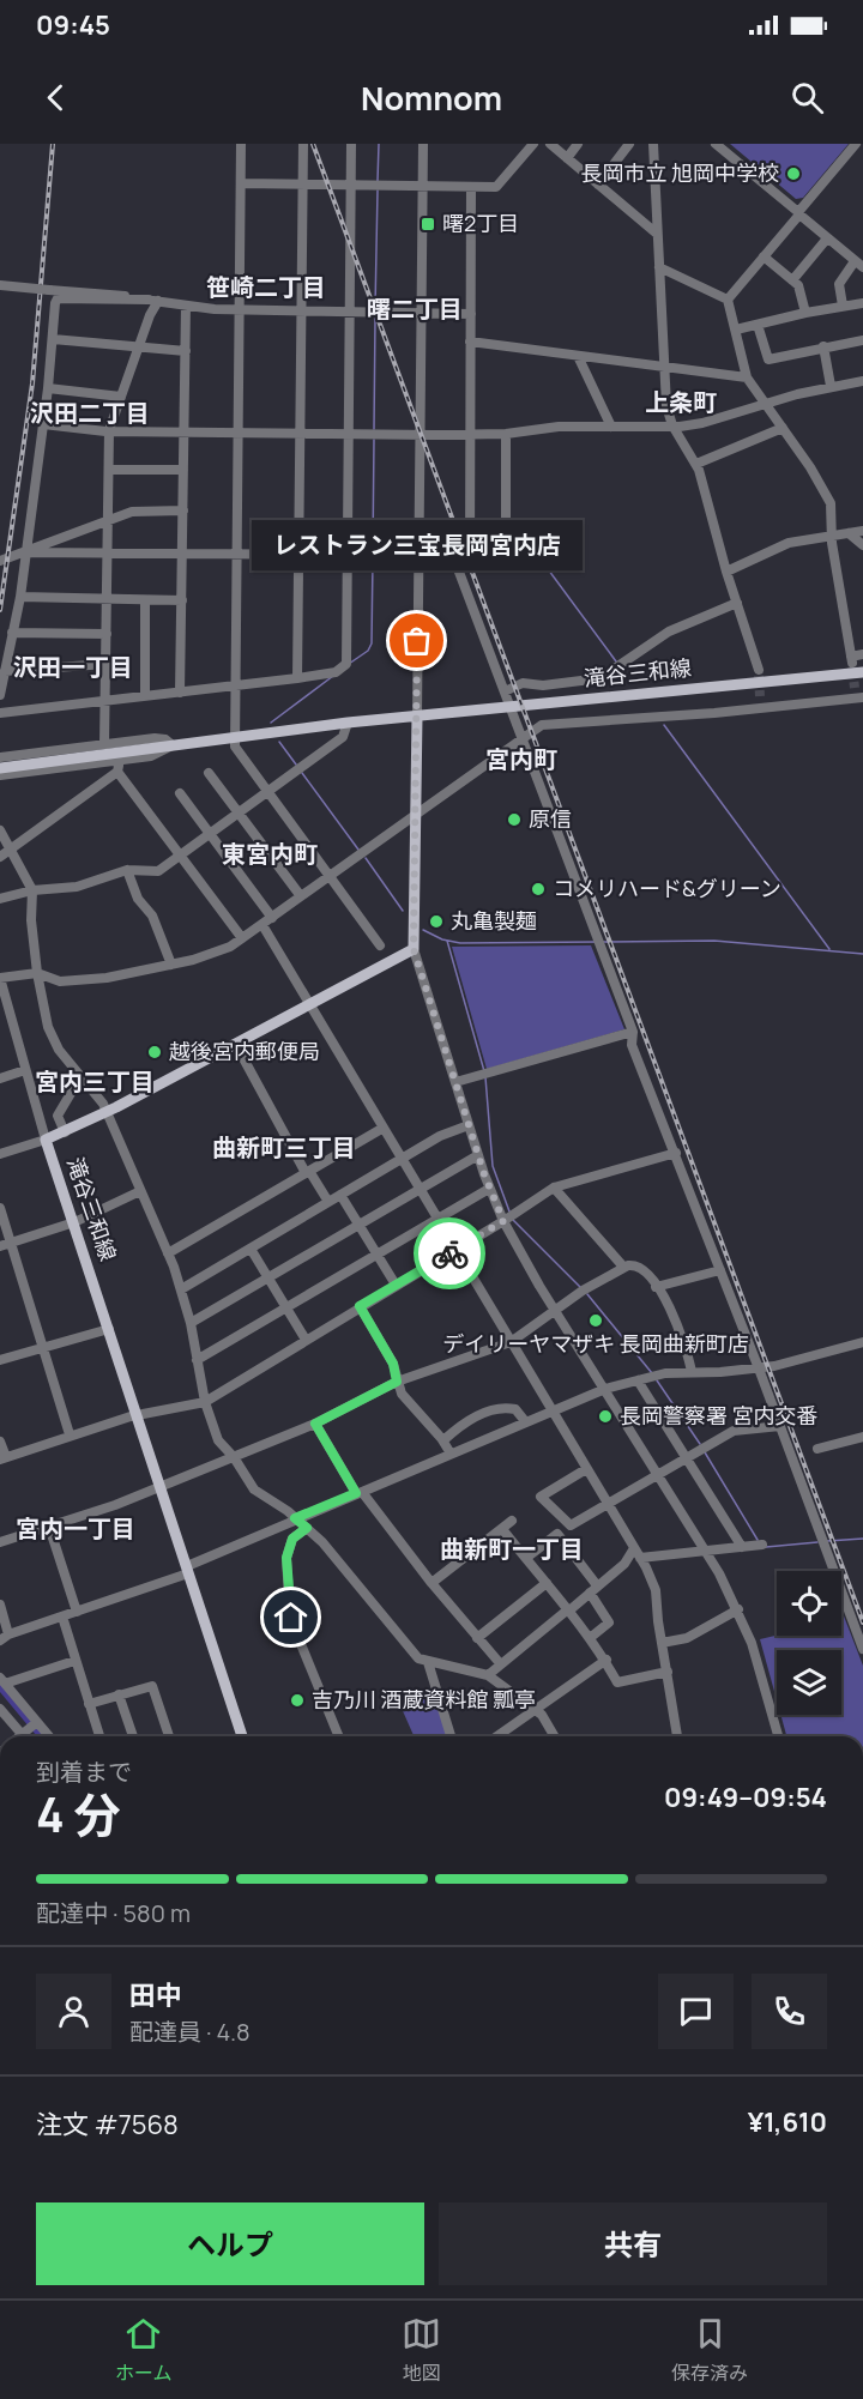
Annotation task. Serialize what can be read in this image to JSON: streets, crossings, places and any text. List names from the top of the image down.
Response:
{
  "streets": {
    "main road": ["滝谷三和線"]
  },
  "districts": [
    "笹崎二丁目",
    "曙二丁目",
    "上条町",
    "沢田二丁目",
    "沢田一丁目",
    "宮内町",
    "東宮内町",
    "宮内三丁目",
    "曲新町三丁目",
    "宮内一丁目",
    "曲新町一丁目"
  ],
  "places": {
    "other": [
      "長岡市立 旭岡中学校",
      "レストラン三宝長岡宮内店",
      "原信",
      "コメリハード&グリーン",
      "丸亀製麺",
      "越後宮内郵便局",
      "デイリーヤマザキ 長岡曲新町店",
      "長岡警察署 宮内交番",
      "吉乃川 酒蔵資料館 瓢亭"
    ],
    "transit": ["曙2丁目"]
  },
  "page": {
    "status": "09:45",
    "header": "Nomnom",
    "bubble": "レストラン三宝長岡宮内店",
    "heading": ["4 分", "到着まで", "09:49–09:54"],
    "panel": [
      "田中",
      "配達員 · 4.8",
      "注文 #7568",
      "¥1,610"
    ],
    "bar": "配達中 · 580 m",
    "buttons": ["ヘルプ", "共有"],
    "tabs": ["ホーム", "地図", "保存済み"]
  }
}
